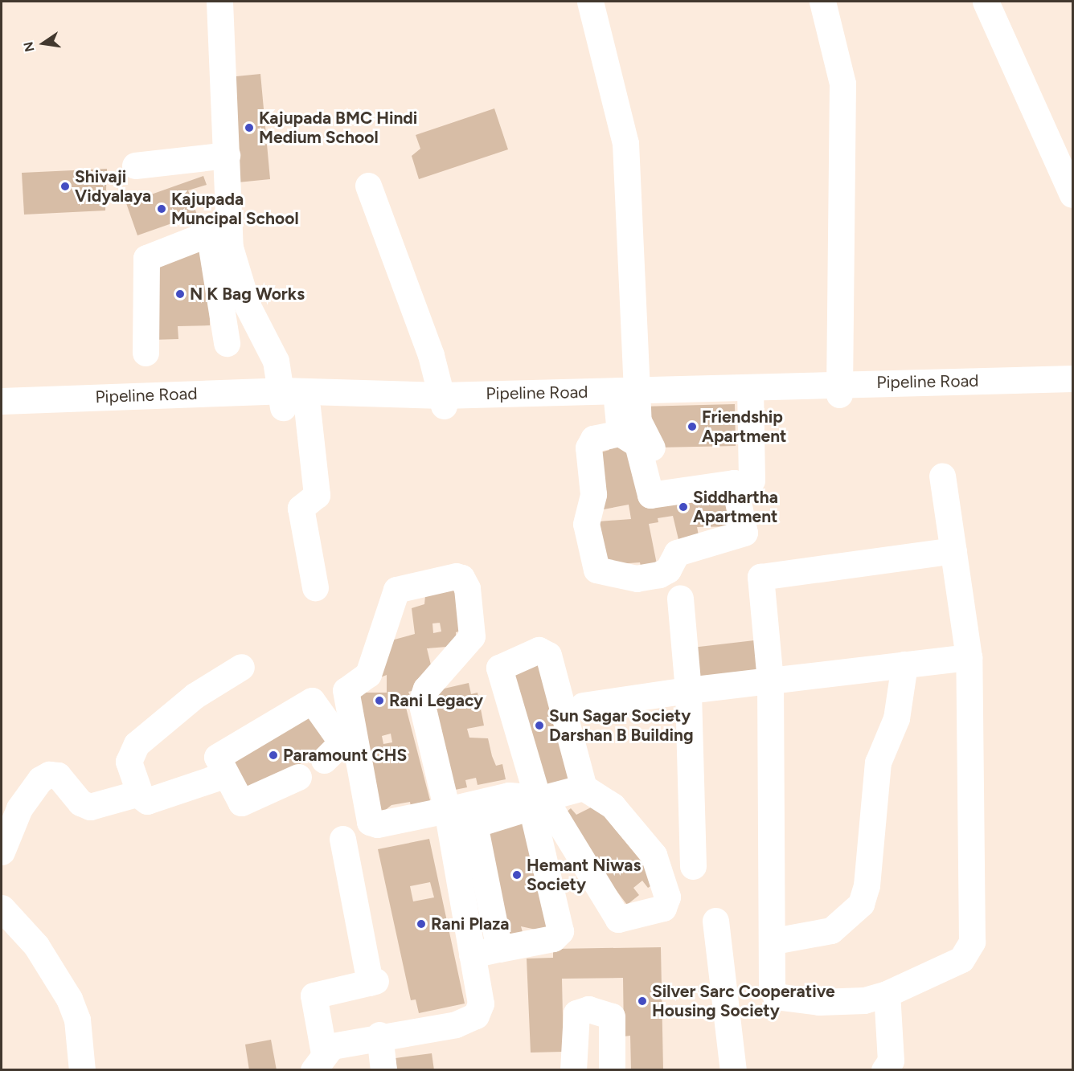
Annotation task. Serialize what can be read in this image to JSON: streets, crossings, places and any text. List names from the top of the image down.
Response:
{
  "streets": {
    "street": ["Pipeline Road"]
  },
  "places": [
    "Kajupada BMC Hindi Medium School",
    "Shivaji Vidyalaya",
    "Kajupada Muncipal School",
    "N K Bag Works",
    "Friendship Apartment",
    "Siddhartha Apartment",
    "Rani Legacy",
    "Sun Sagar Society Darshan B Building",
    "Paramount CHS",
    "Hemant Niwas Society",
    "Rani Plaza",
    "Silver Sarc Cooperative Housing Society"
  ],
  "north": "left"
}
